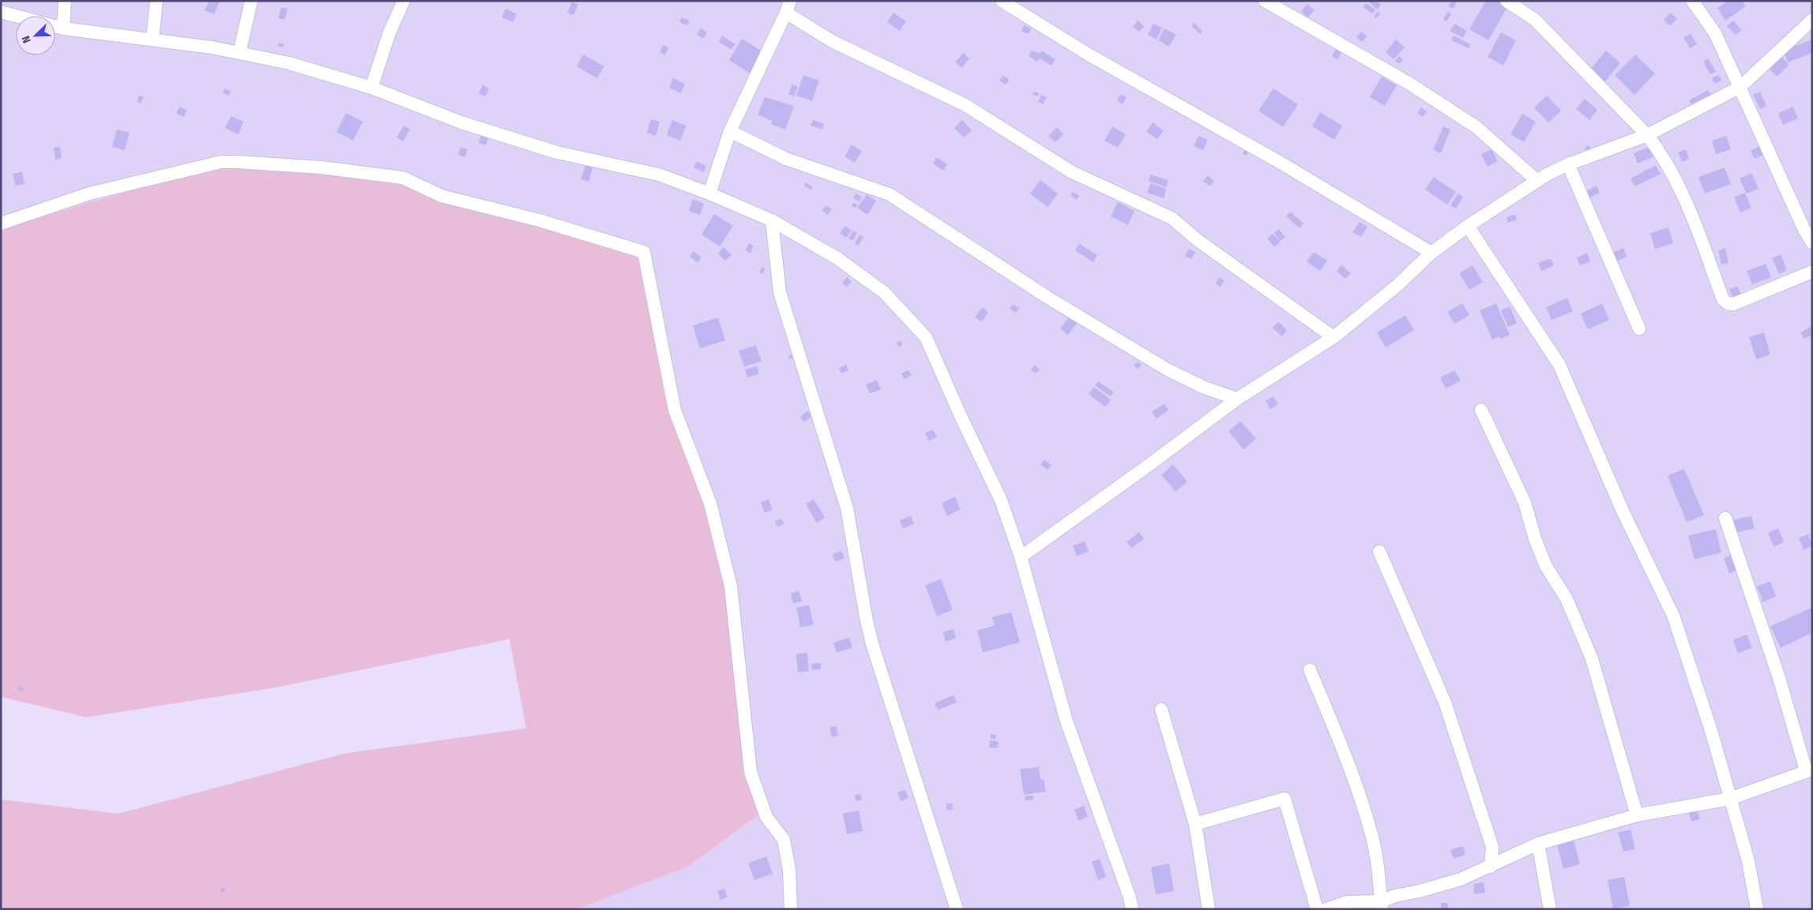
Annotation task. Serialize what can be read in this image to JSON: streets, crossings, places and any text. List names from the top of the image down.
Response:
{
  "north": "bottom left"
}
